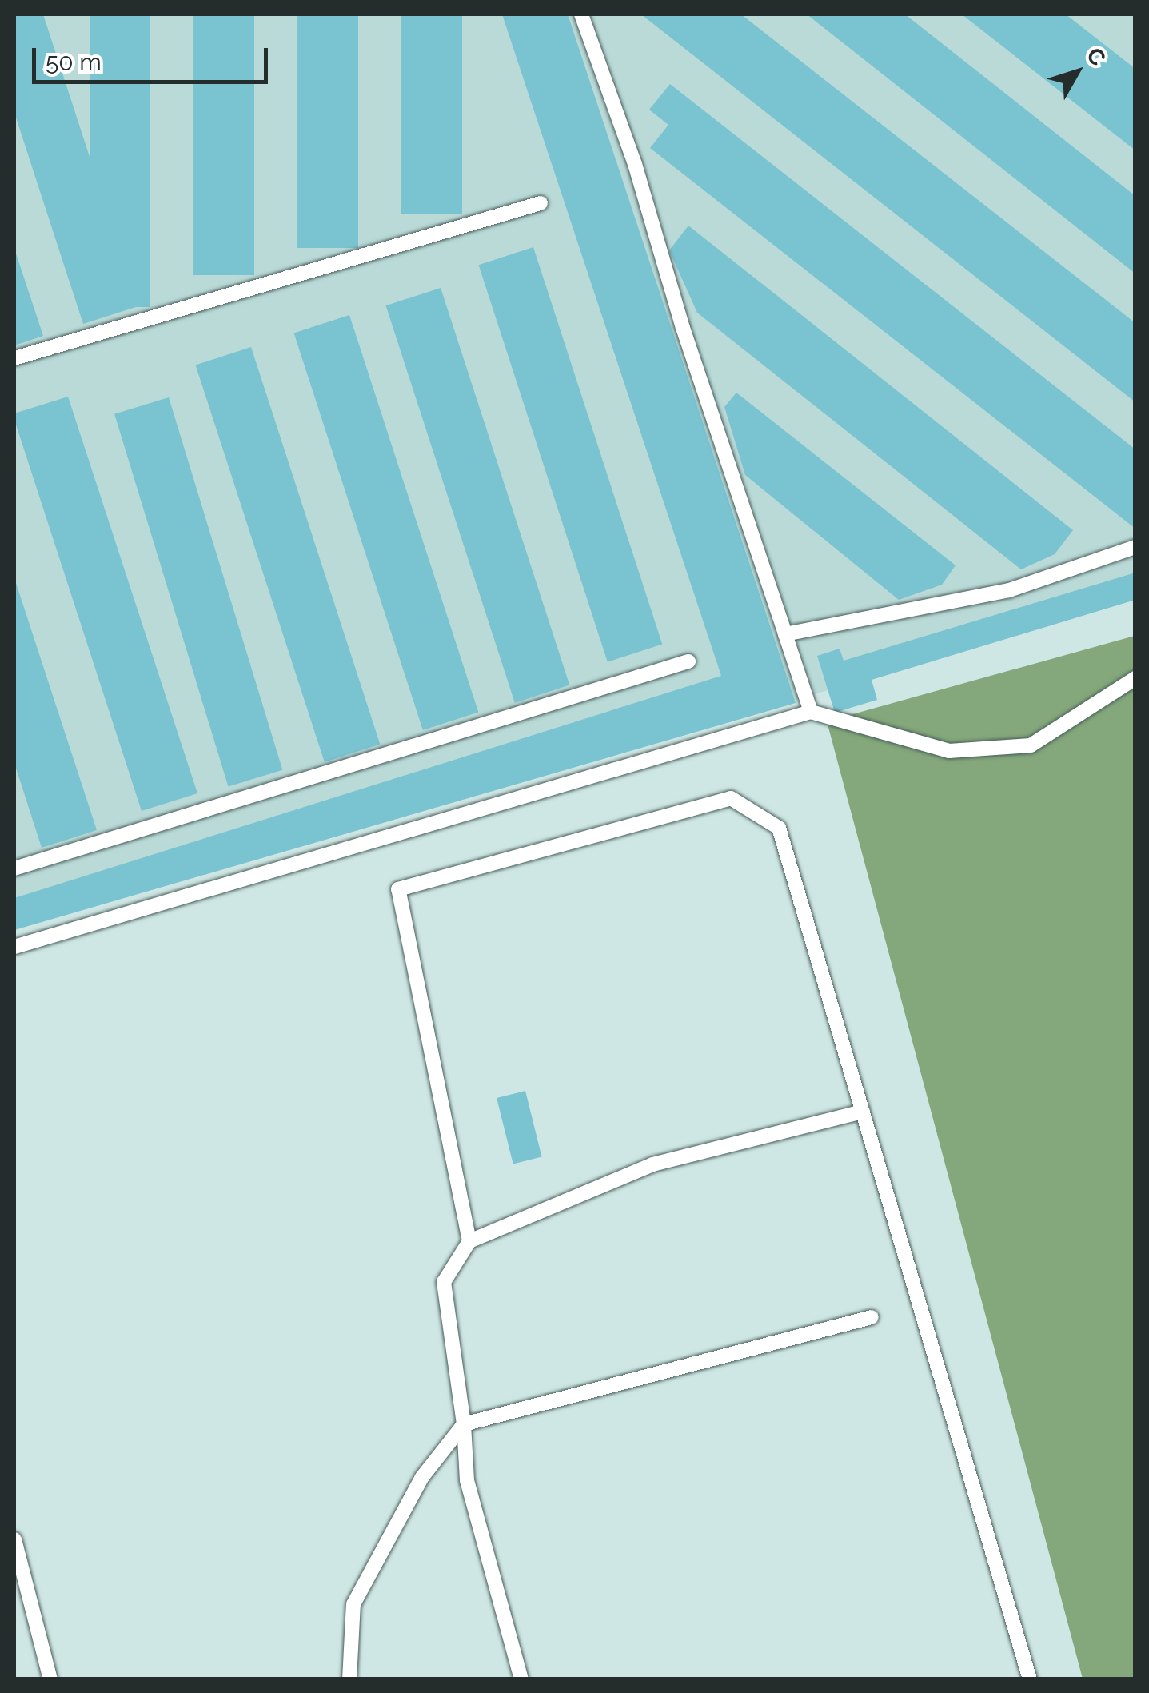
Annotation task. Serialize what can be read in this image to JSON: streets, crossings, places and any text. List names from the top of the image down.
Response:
{
  "scale_bar": "50 m",
  "north": "top right"
}
